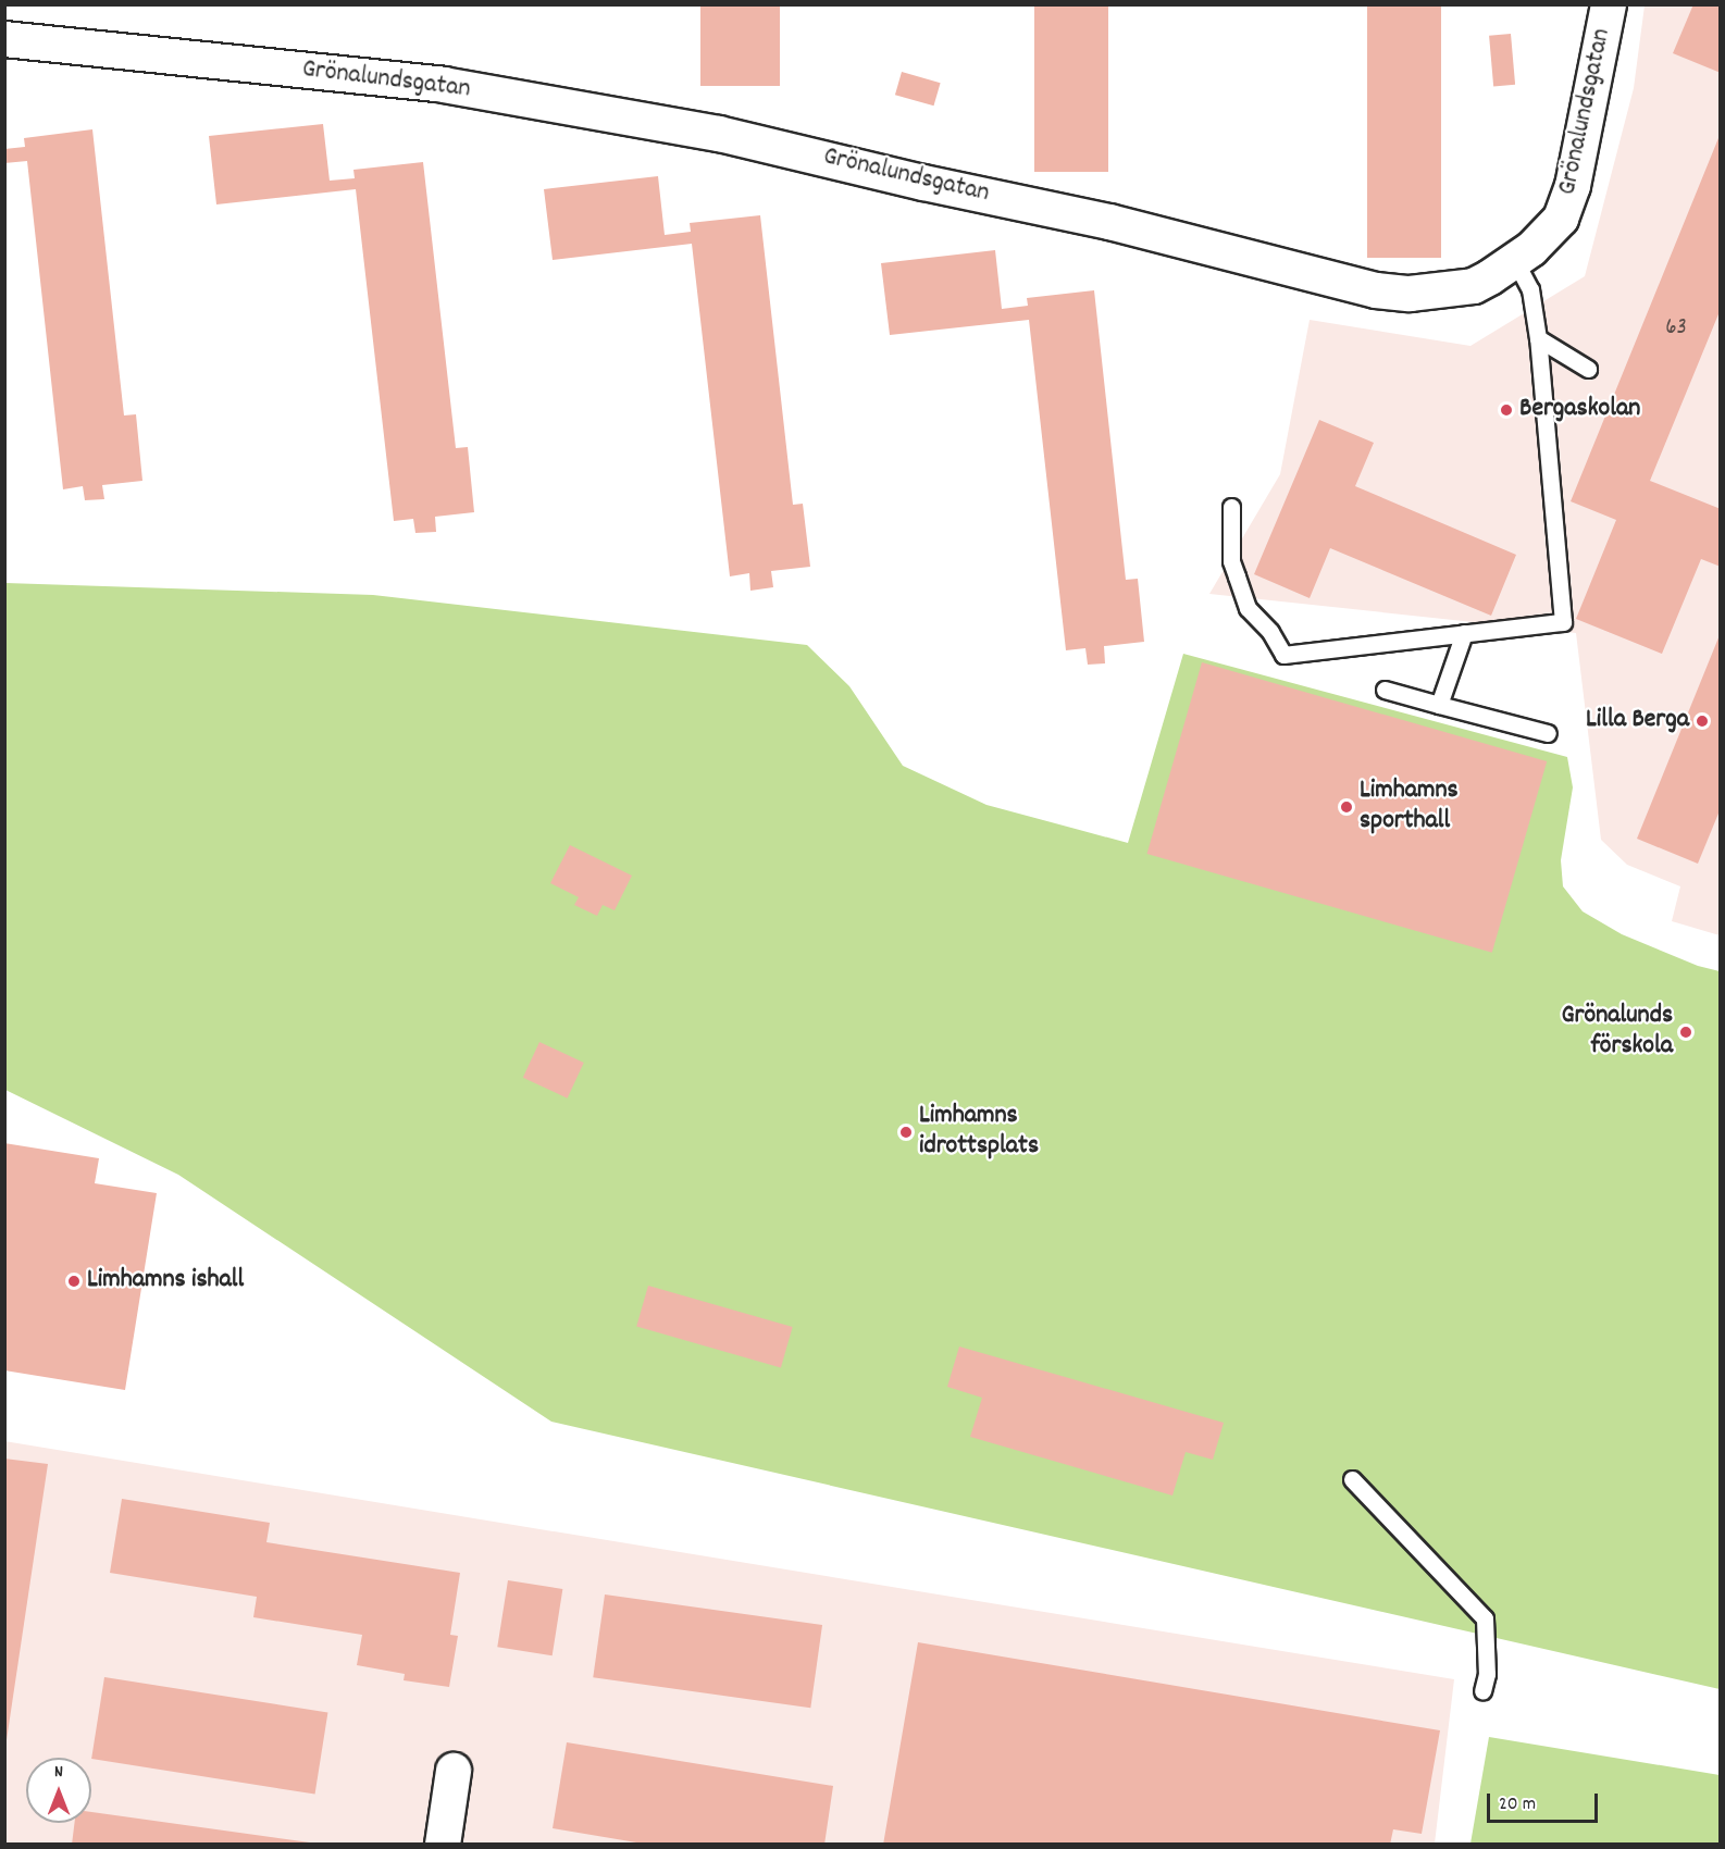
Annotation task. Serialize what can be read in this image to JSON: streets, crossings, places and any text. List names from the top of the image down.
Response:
{
  "streets": {
    "street": ["Grönalundsgatan"]
  },
  "places": [
    "Bergaskolan",
    "Lilla Berga",
    "Limhamns sporthall",
    "Grönalunds förskola",
    "Limhamns idrottsplats",
    "Limhamns ishall"
  ],
  "house_numbers": ["63"],
  "scale_bar": "20 m",
  "north": "top"
}
